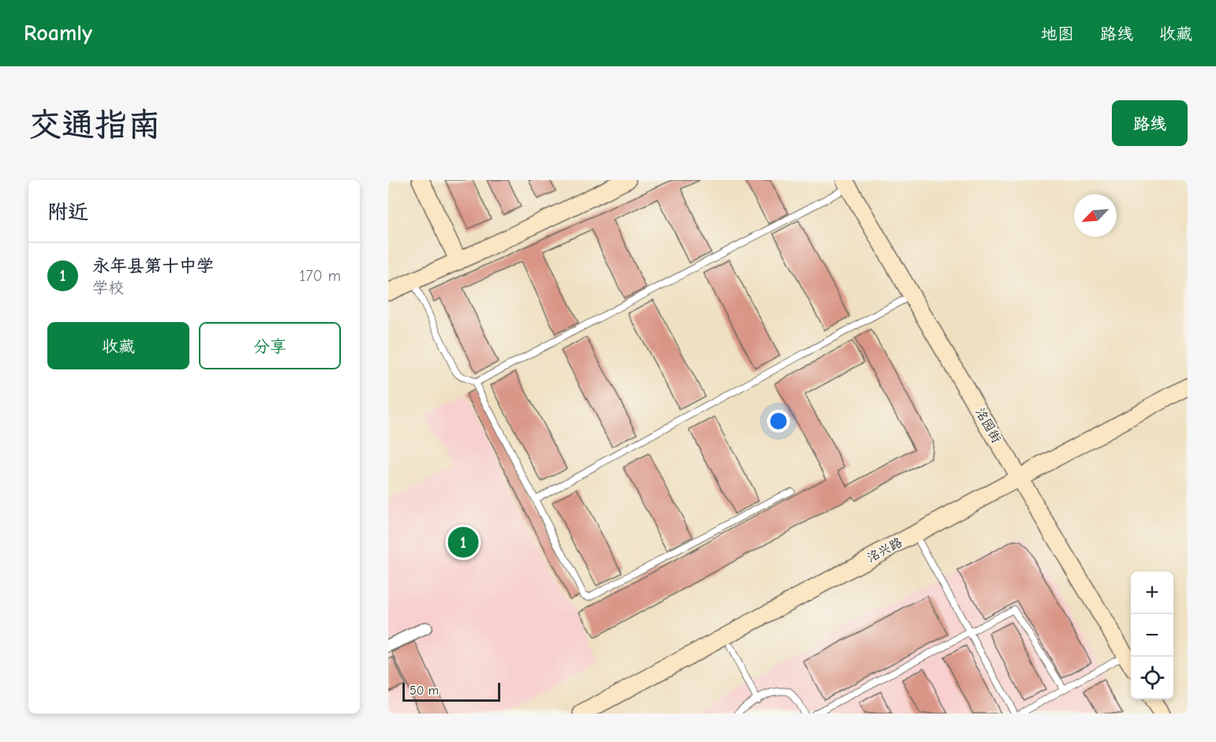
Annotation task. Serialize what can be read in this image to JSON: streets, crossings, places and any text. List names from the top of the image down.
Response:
{
  "streets": {
    "street": ["洺园街", "洺兴路"]
  },
  "crossings": [
    ["洺园街", "洺兴路"]
  ],
  "scale_bar": "50 m",
  "north": "bottom left",
  "page": {
    "header": "Roamly",
    "nav": ["地图", "路线", "收藏"],
    "buttons": [
      "路线",
      ["收藏", "分享"]
    ],
    "title": "交通指南",
    "heading": "附近",
    "list": [
      {
        "mark": "1",
        "name": "永年县第十中学",
        "note": "学校",
        "value": "170 m"
      }
    ],
    "pins": "1",
    "map_buttons": ["+", "−"],
    "scale": "50 m"
  }
}
